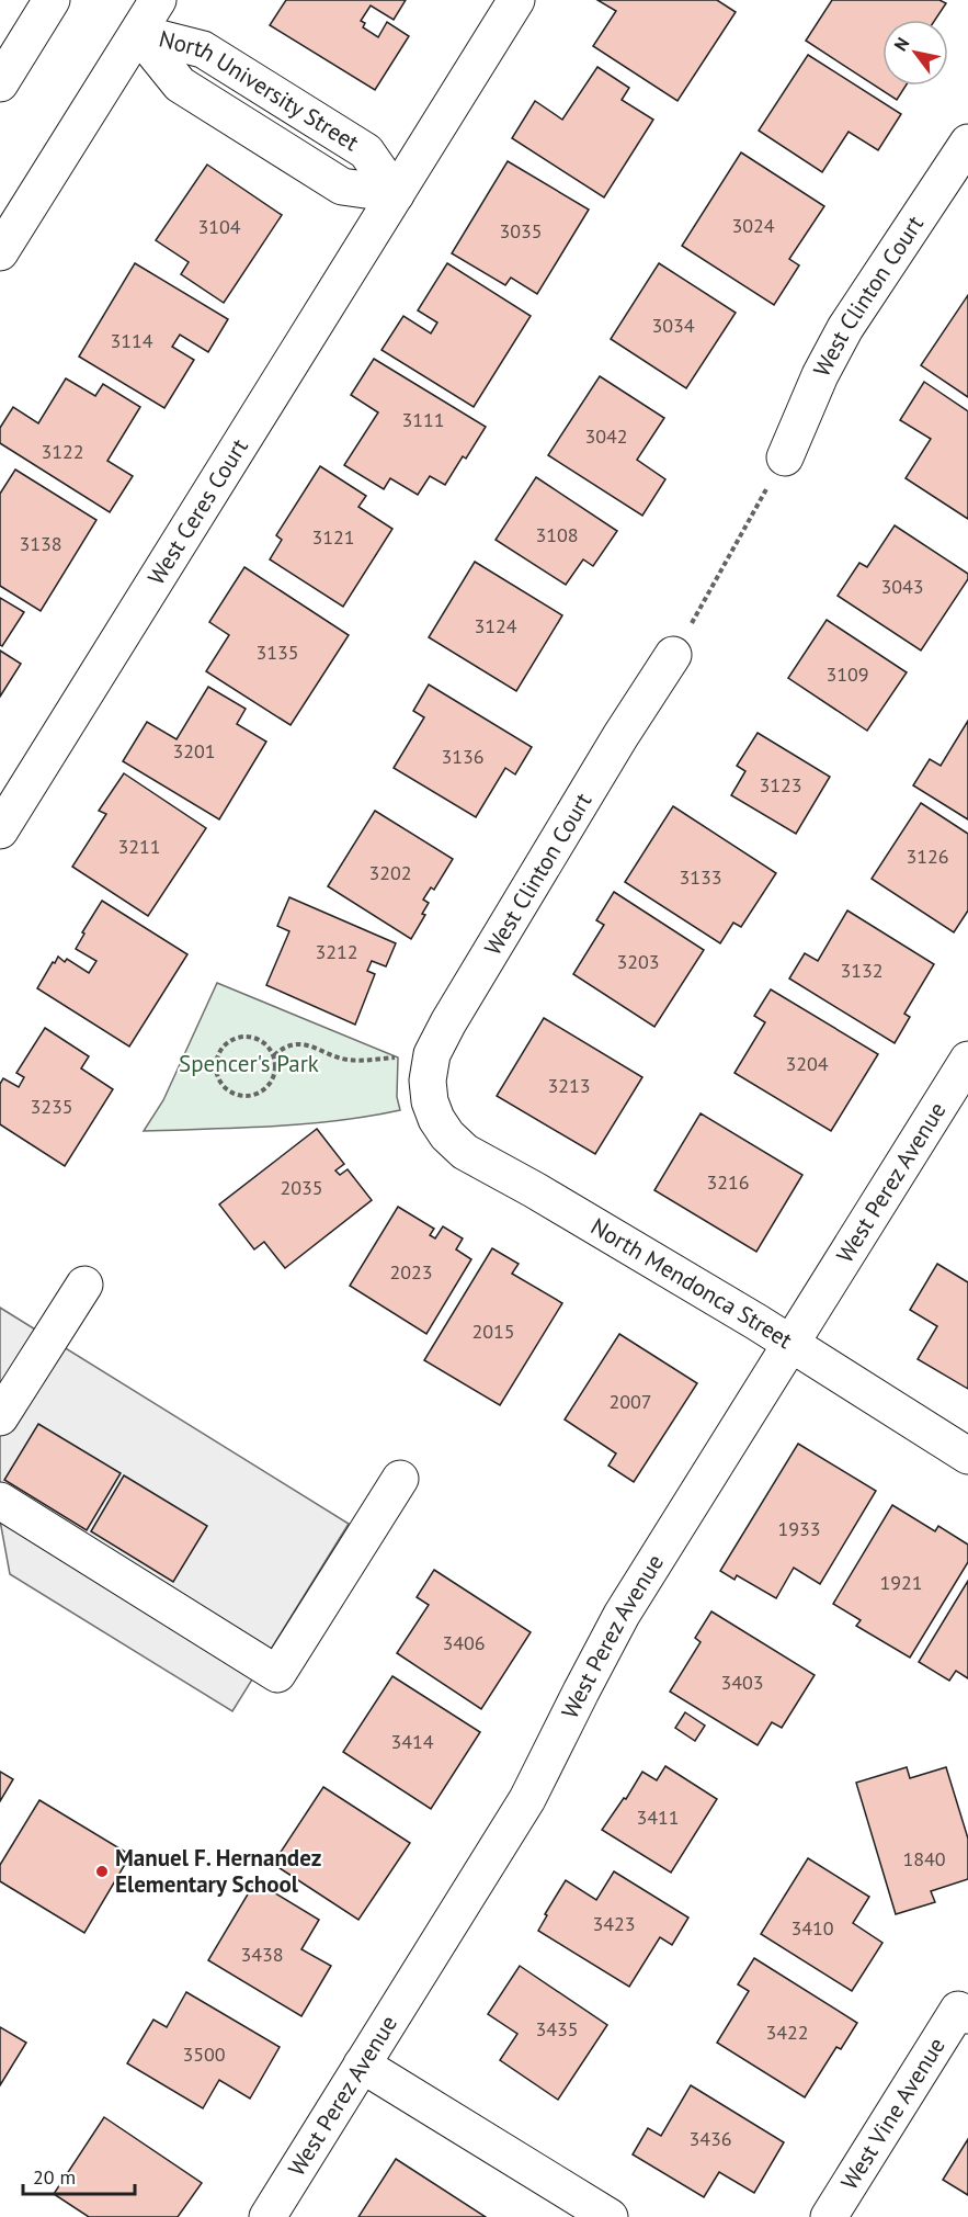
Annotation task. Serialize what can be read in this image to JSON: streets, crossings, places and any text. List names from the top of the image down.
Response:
{
  "streets": {
    "street": [
      "North University Street",
      "West Clinton Court",
      "West Ceres Court",
      "West Perez Avenue",
      "North Mendonca Street",
      "West Vine Avenue"
    ]
  },
  "crossings": [
    ["North University Street", "West Ceres Court"],
    ["West Clinton Court", "North Mendonca Street"],
    ["West Perez Avenue", "North Mendonca Street"]
  ],
  "parks": ["Spencer's Park"],
  "places": ["Manuel F. Hernandez Elementary School"],
  "house_numbers": [
    "3024",
    "3104",
    "3035",
    "3034",
    "3114",
    "3111",
    "3042",
    "3122",
    "3108",
    "3121",
    "3138",
    "3043",
    "3124",
    "3135",
    "3109",
    "3201",
    "3136",
    "3123",
    "3211",
    "3126",
    "3202",
    "3133",
    "3212",
    "3203",
    "3132",
    "3204",
    "3213",
    "3235",
    "3216",
    "2035",
    "2023",
    "2015",
    "2007",
    "1933",
    "1921",
    "3406",
    "3403",
    "3414",
    "3411",
    "1840",
    "3423",
    "3410",
    "3438",
    "3435",
    "3422",
    "3500",
    "3436"
  ],
  "scale_bar": "20 m",
  "north": "top left"
}
